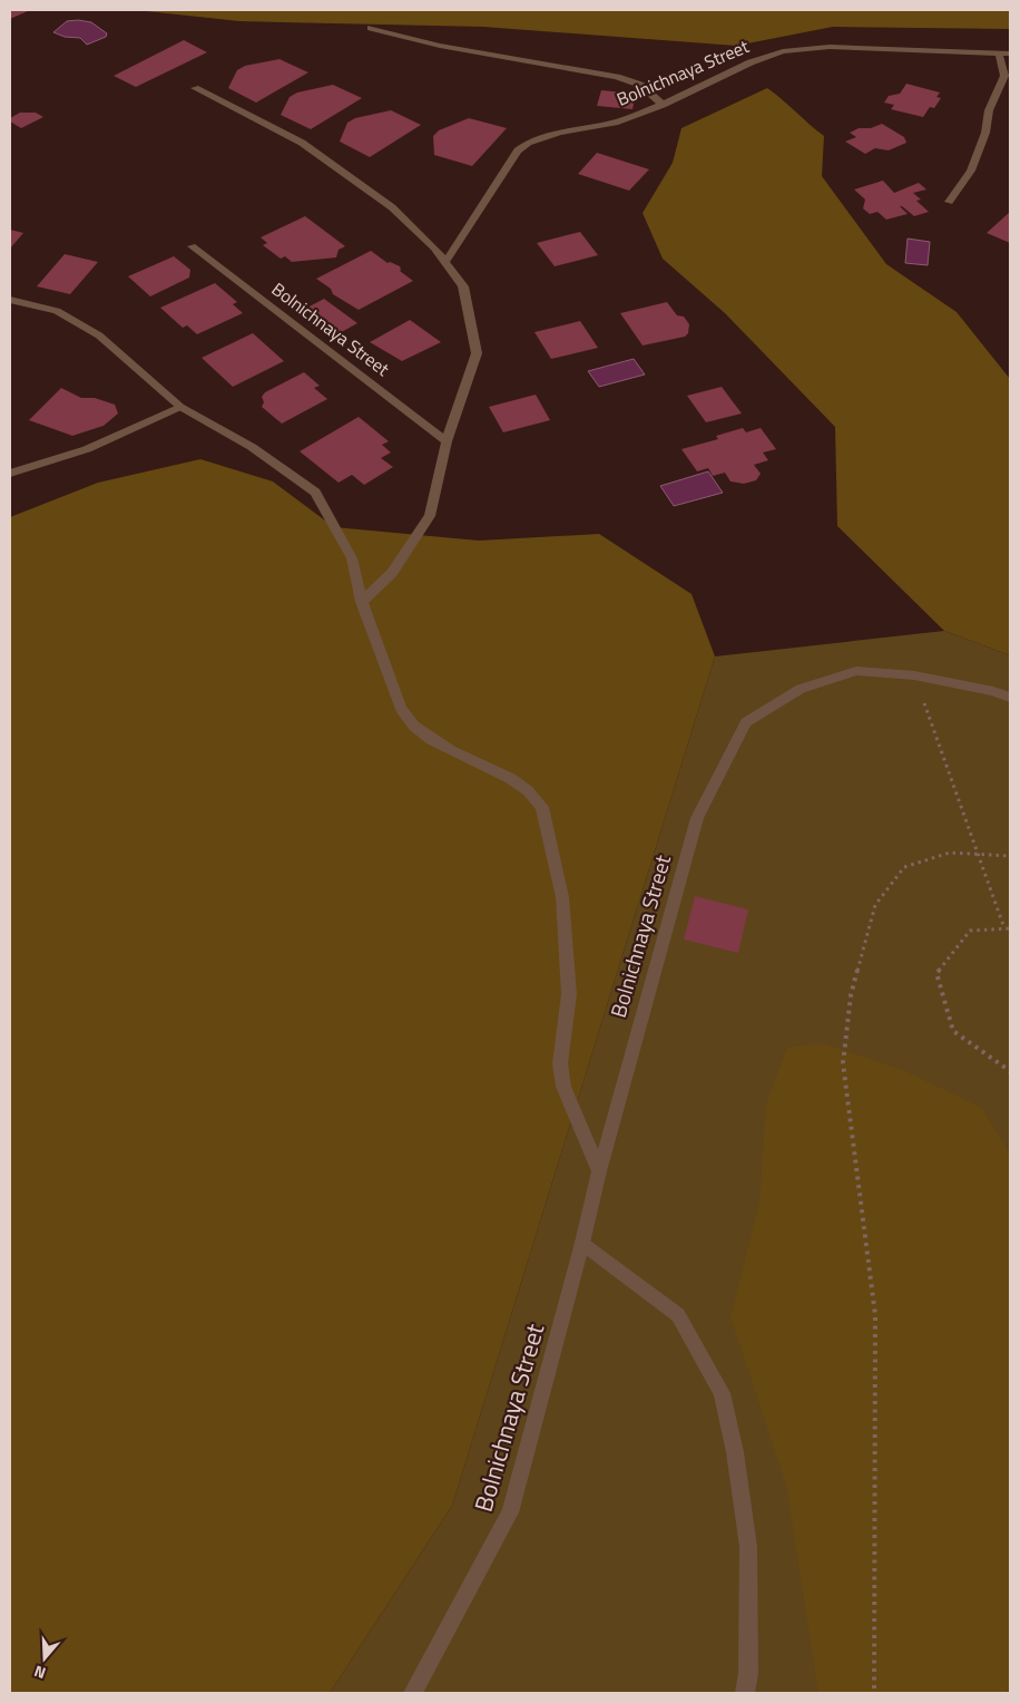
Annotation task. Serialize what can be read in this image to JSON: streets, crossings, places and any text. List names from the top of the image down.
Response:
{
  "streets": {
    "street": ["Bolnichnaya Street"]
  },
  "north": "bottom"
}
